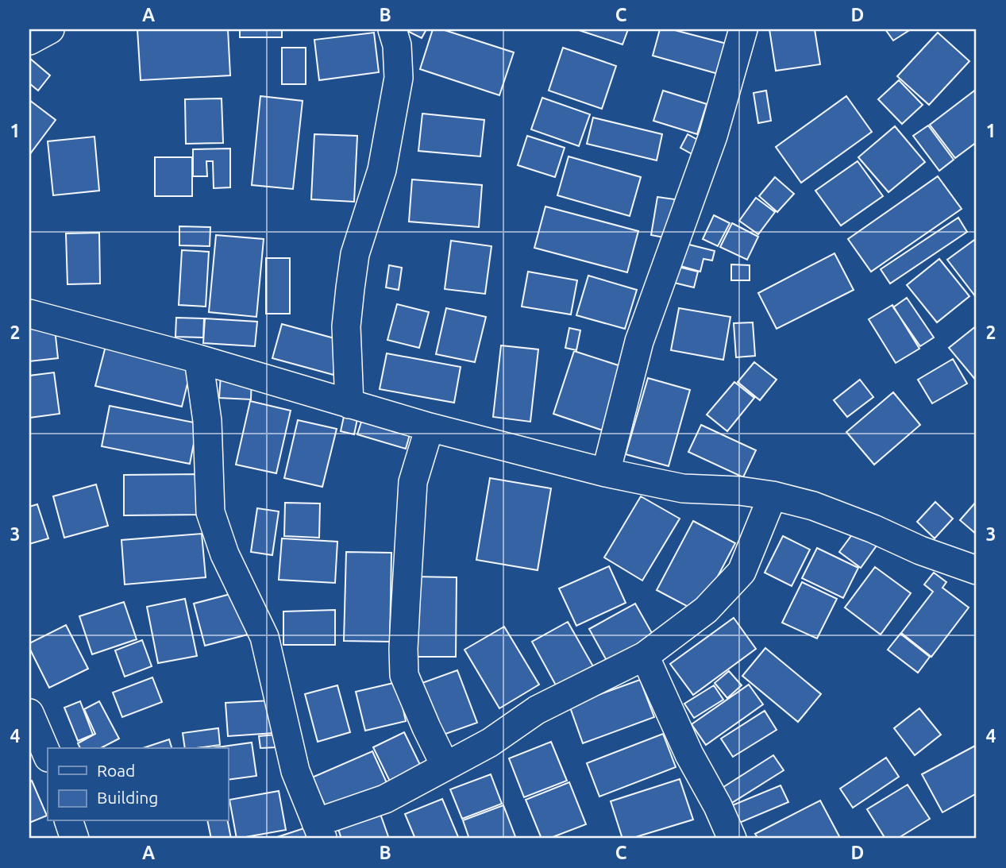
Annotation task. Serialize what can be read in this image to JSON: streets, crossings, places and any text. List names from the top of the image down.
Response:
{
  "legend": ["Road", "Building"],
  "grid": {
    "columns": [
      "A",
      "B",
      "C",
      "D"
    ],
    "rows": [
      "1",
      "2",
      "3",
      "4"
    ]
  }
}
